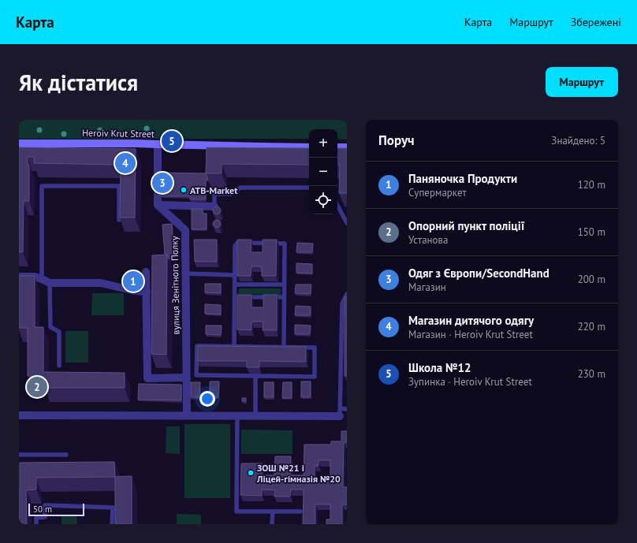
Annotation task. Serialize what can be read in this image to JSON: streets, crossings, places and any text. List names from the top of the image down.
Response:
{
  "streets": {
    "street": ["Heroiv Krut Street", "вулиця Зенітного Полку"]
  },
  "places": ["ATB-Market", "ЗОШ №21 і Ліцей-гімназія №20"],
  "scale_bar": "50 m",
  "page": {
    "header": "Карта",
    "nav": ["Карта", "Маршрут", "Збережені"],
    "buttons": "Маршрут",
    "title": "Як дістатися",
    "heading": ["Поруч", "Знайдено: 5"],
    "map_buttons": ["+", "−"],
    "pins": [
      "5",
      "4",
      "3",
      "1",
      "2"
    ],
    "list": [
      {
        "mark": "1",
        "name": "Паняночка Продукти",
        "note": "Супермаркет",
        "value": "120 m"
      },
      {
        "mark": "2",
        "name": "Опорний пункт поліції",
        "note": "Установа",
        "value": "150 m"
      },
      {
        "mark": "3",
        "name": "Одяг з Європи/SecondHand",
        "note": "Магазин",
        "value": "200 m"
      },
      {
        "mark": "4",
        "name": "Магазин дитячого одягу",
        "note": "Магазин · Heroiv Krut Street",
        "value": "220 m"
      },
      {
        "mark": "5",
        "name": "Школа №12",
        "note": "Зупинка · Heroiv Krut Street",
        "value": "230 m"
      }
    ],
    "scale": "50 m"
  }
}
